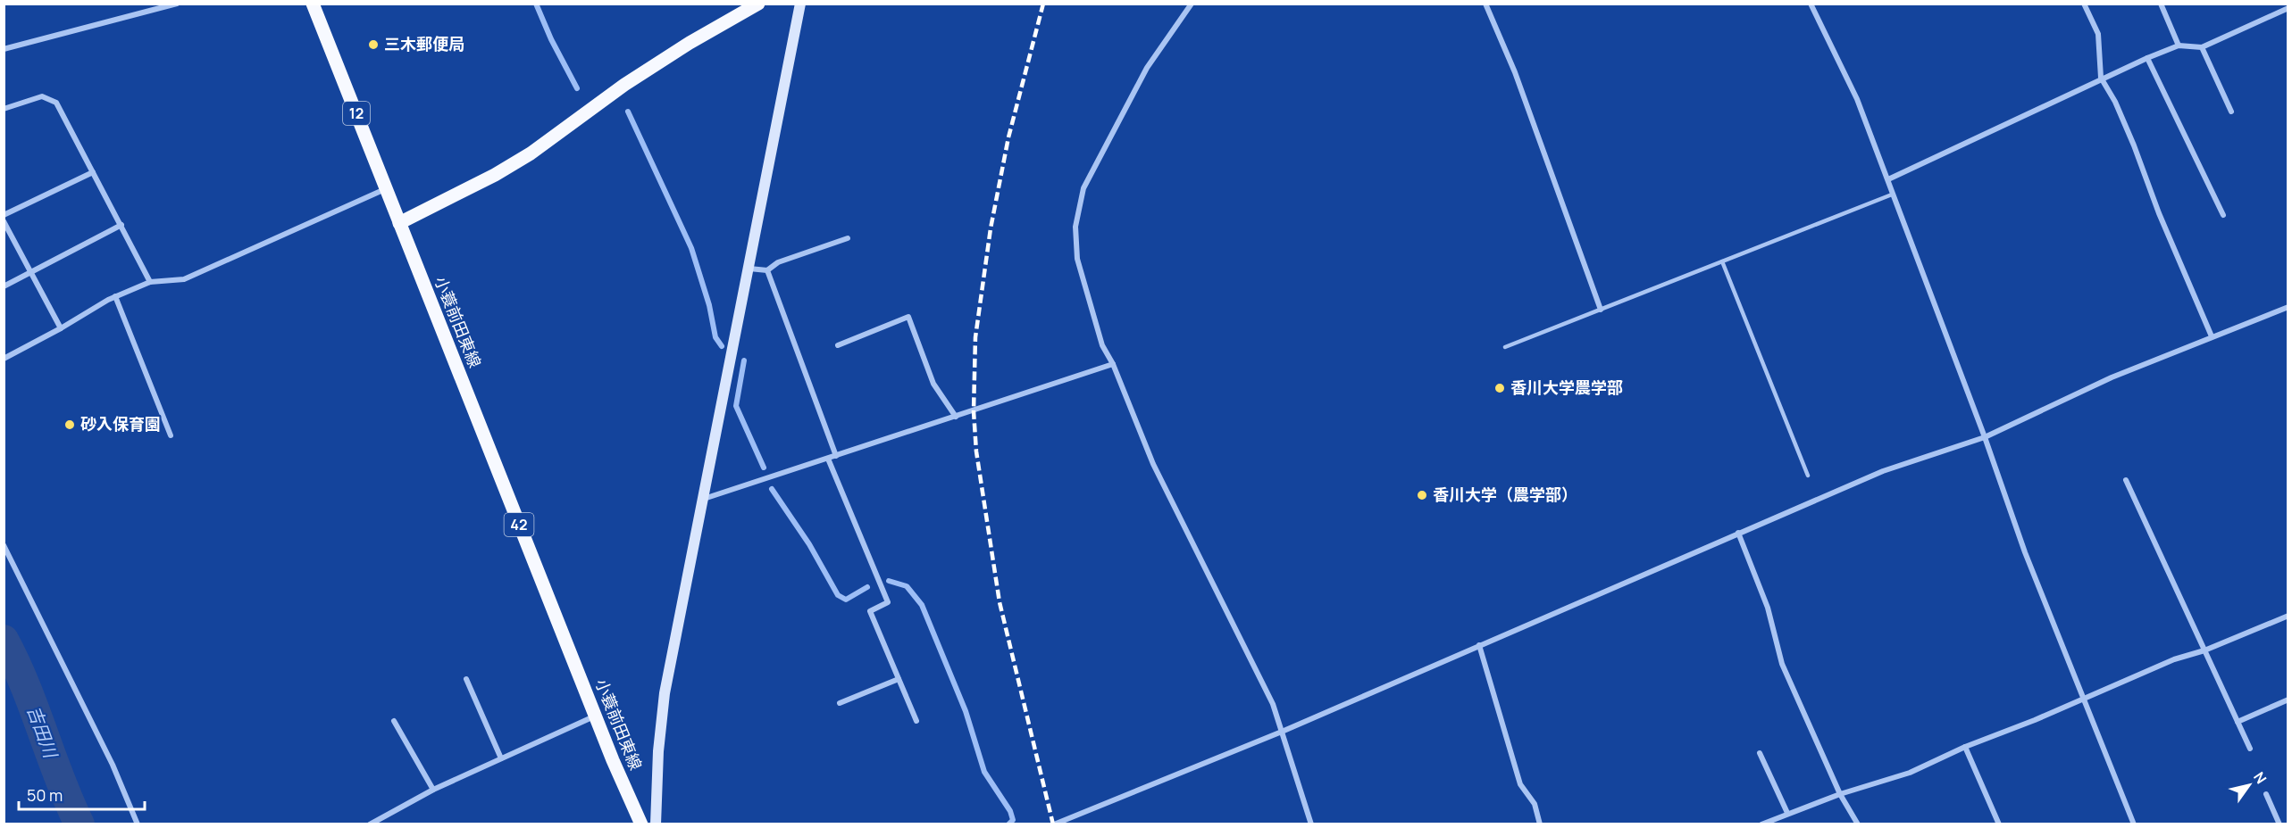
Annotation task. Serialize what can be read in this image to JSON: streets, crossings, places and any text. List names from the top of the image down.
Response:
{
  "streets": {
    "main road": ["12", "小蓑前田東線", "42"]
  },
  "crossings": [
    ["12", "小蓑前田東線"]
  ],
  "water": ["吉田川"],
  "places": [
    "三木郵便局",
    "香川大学農学部",
    "砂入保育園",
    "香川大学（農学部）"
  ],
  "scale_bar": "50 m",
  "north": "top right"
}
